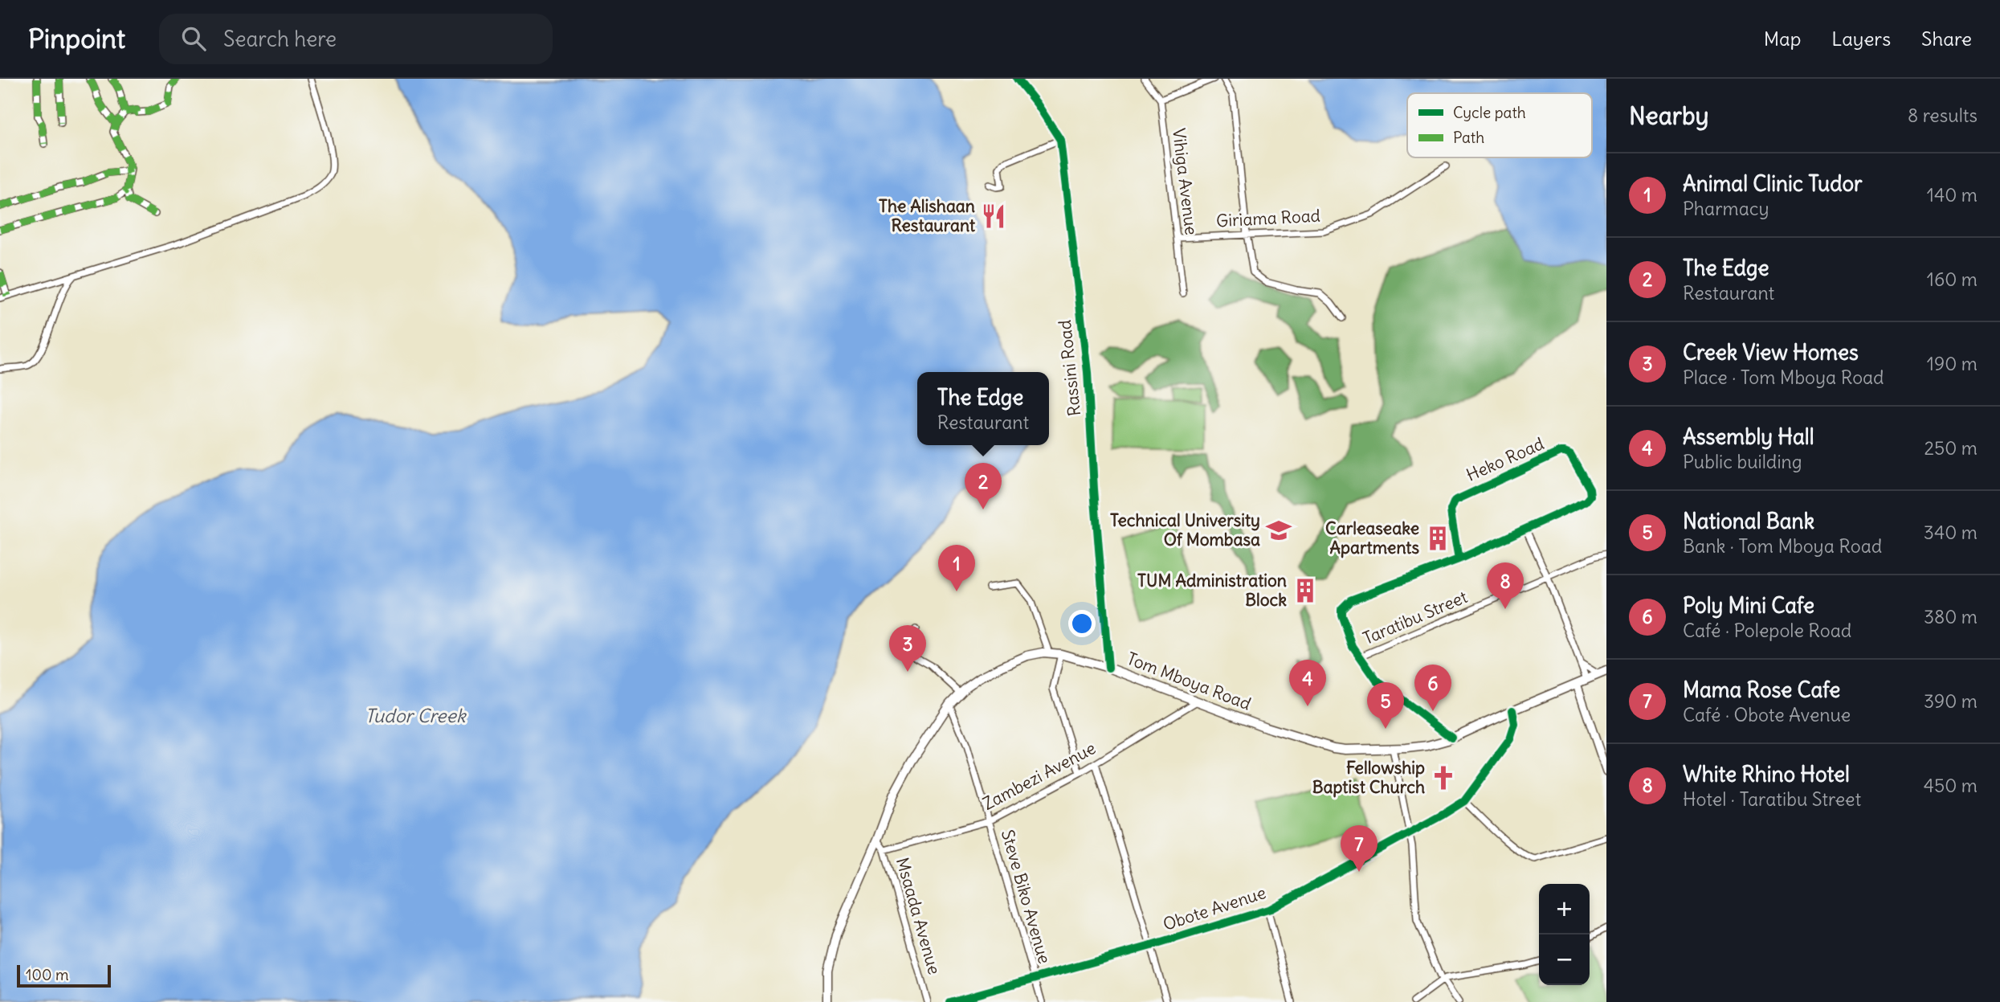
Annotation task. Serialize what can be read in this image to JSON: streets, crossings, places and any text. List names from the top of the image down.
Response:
{
  "streets": {
    "main road": ["Tom Mboya Road"],
    "street": [
      "Vihiga Avenue",
      "Giriama Road",
      "Rassini Road",
      "Heko Road",
      "Taratibu Street",
      "Zambezi Avenue",
      "Steve Biko Avenue",
      "Obote Avenue",
      "Msaada Avenue"
    ]
  },
  "crossings": [
    ["Vihiga Avenue", "Giriama Road"],
    ["Rassini Road", "Tom Mboya Road"],
    ["Tom Mboya Road", "Zambezi Avenue"],
    ["Tom Mboya Road", "Steve Biko Avenue"],
    ["Tom Mboya Road", "Obote Avenue"],
    ["Tom Mboya Road", "Msaada Avenue"],
    ["Zambezi Avenue", "Steve Biko Avenue"],
    ["Zambezi Avenue", "Msaada Avenue"],
    ["Steve Biko Avenue", "Obote Avenue"]
  ],
  "water": ["Tudor Creek"],
  "places": {
    "restaurant": ["The Alishaan Restaurant"],
    "school or university": ["Technical University Of Mombasa"],
    "building": ["Carleaseake Apartments", "TUM Administration Block"],
    "church": ["Fellowship Baptist Church"]
  },
  "legend": ["Cycle path", "Path"],
  "scale_bar": "100 m",
  "page": {
    "header": "Pinpoint",
    "search": "Search here",
    "nav": ["Map", "Layers", "Share"],
    "heading": ["Nearby", "8 results"],
    "list": [
      {
        "mark": "1",
        "name": "Animal Clinic Tudor",
        "note": "Pharmacy",
        "value": "140 m"
      },
      {
        "mark": "2",
        "name": "The Edge",
        "note": "Restaurant",
        "value": "160 m"
      },
      {
        "mark": "3",
        "name": "Creek View Homes",
        "note": "Place · Tom Mboya Road",
        "value": "190 m"
      },
      {
        "mark": "4",
        "name": "Assembly Hall",
        "note": "Public building",
        "value": "250 m"
      },
      {
        "mark": "5",
        "name": "National Bank",
        "note": "Bank · Tom Mboya Road",
        "value": "340 m"
      },
      {
        "mark": "6",
        "name": "Poly Mini Cafe",
        "note": "Café · Polepole Road",
        "value": "380 m"
      },
      {
        "mark": "7",
        "name": "Mama Rose Cafe",
        "note": "Café · Obote Avenue",
        "value": "390 m"
      },
      {
        "mark": "8",
        "name": "White Rhino Hotel",
        "note": "Hotel · Taratibu Street",
        "value": "450 m"
      }
    ],
    "popup": ["The Edge", "Restaurant"],
    "pins": [
      "2",
      "1",
      "8",
      "3",
      "4",
      "6",
      "5",
      "7"
    ],
    "map_buttons": ["+", "−"],
    "scale": "100 m"
  }
}
